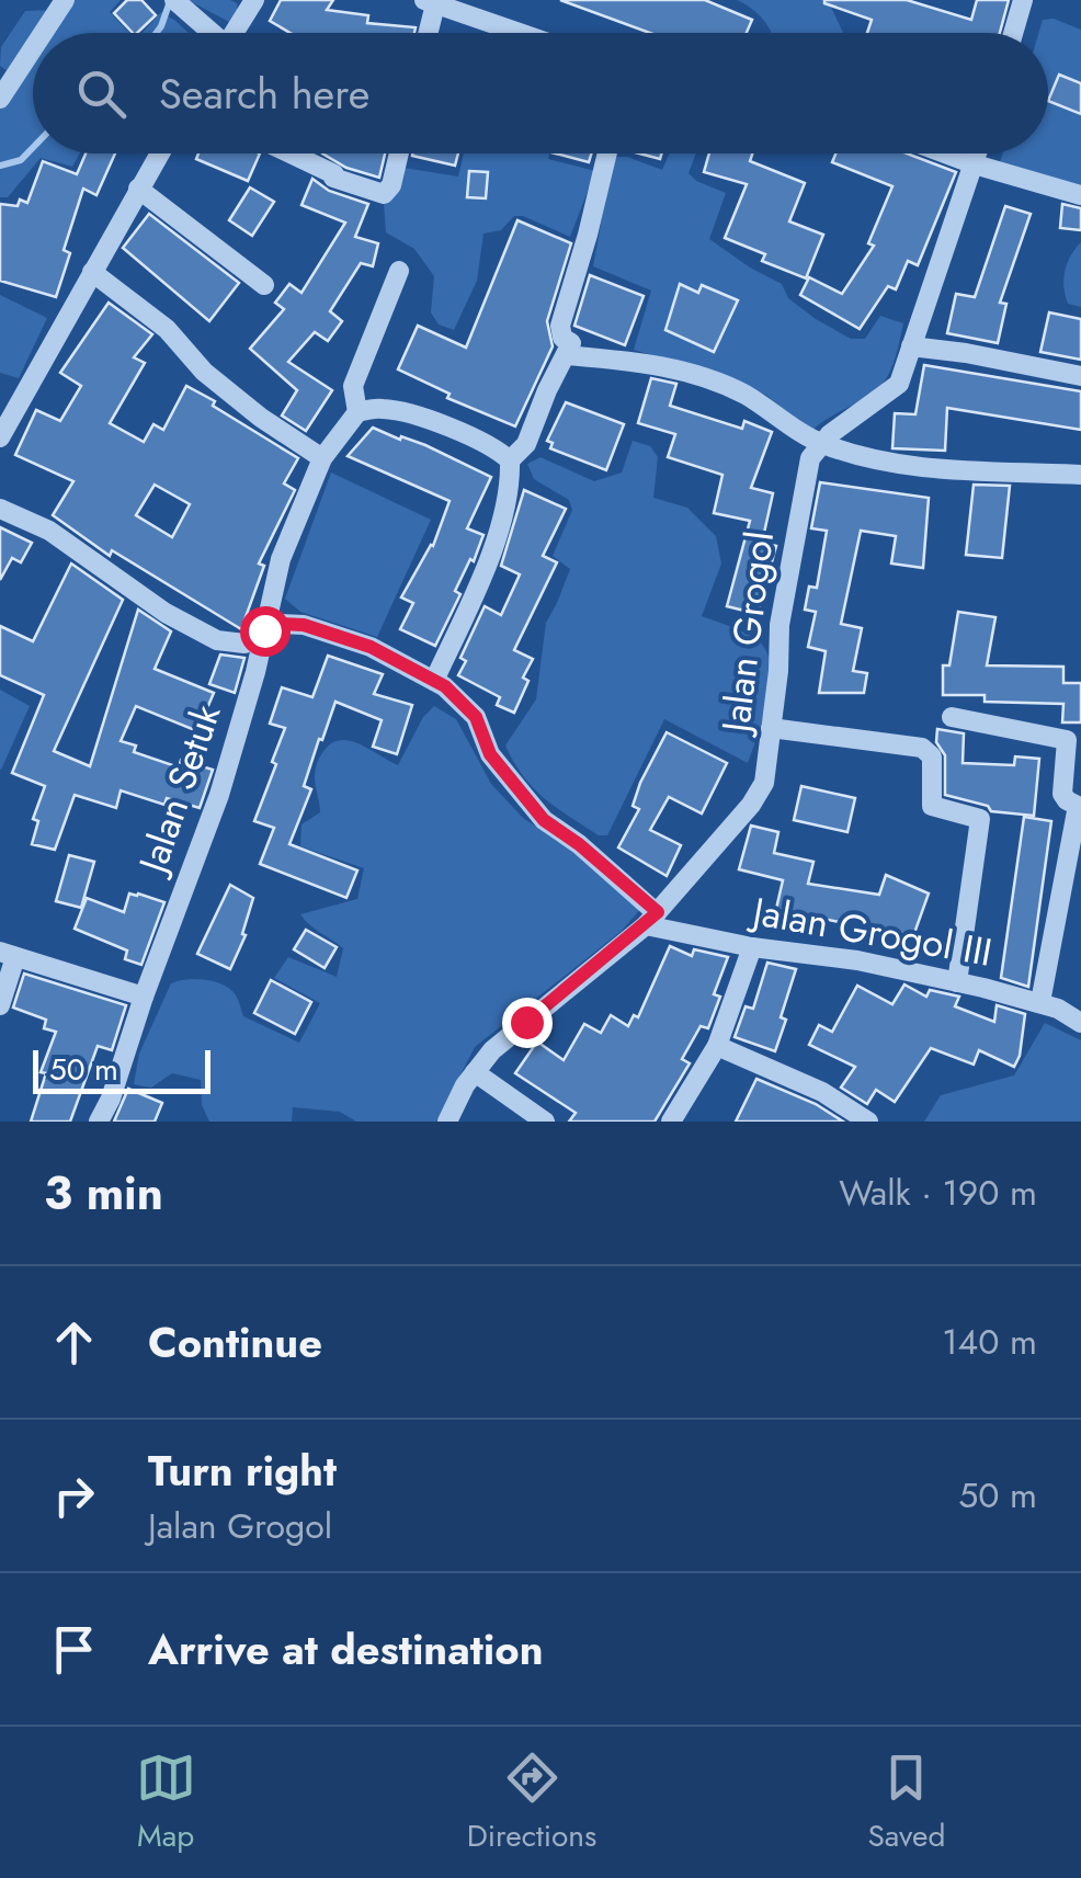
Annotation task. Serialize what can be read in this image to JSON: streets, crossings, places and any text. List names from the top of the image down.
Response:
{
  "streets": {
    "street": ["Jalan Grogol", "Jalan Setuk", "Jalan Grogol III"]
  },
  "crossings": [
    ["Jalan Grogol", "Jalan Grogol III"]
  ],
  "scale_bar": "50 m",
  "page": {
    "search": "Search here",
    "scale": "50 m",
    "heading": ["3 min", "Walk · 190 m"],
    "list": [
      ["Continue", "140 m"],
      ["Turn right", "Jalan Grogol", "50 m"],
      "Arrive at destination"
    ],
    "nav": ["Map", "Directions", "Saved"]
  }
}
